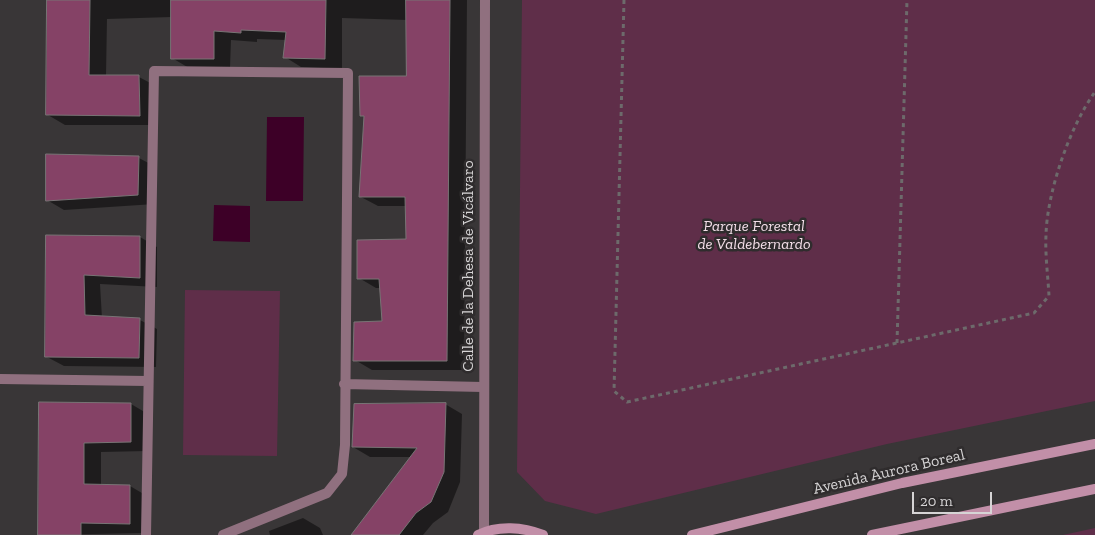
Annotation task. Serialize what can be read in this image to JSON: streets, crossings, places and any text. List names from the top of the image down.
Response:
{
  "streets": {
    "main road": ["Avenida Aurora Boreal"],
    "street": ["Calle de la Dehesa de Vicálvaro"]
  },
  "parks": ["Parque Forestal de Valdebernardo"],
  "scale_bar": "20 m"
}
